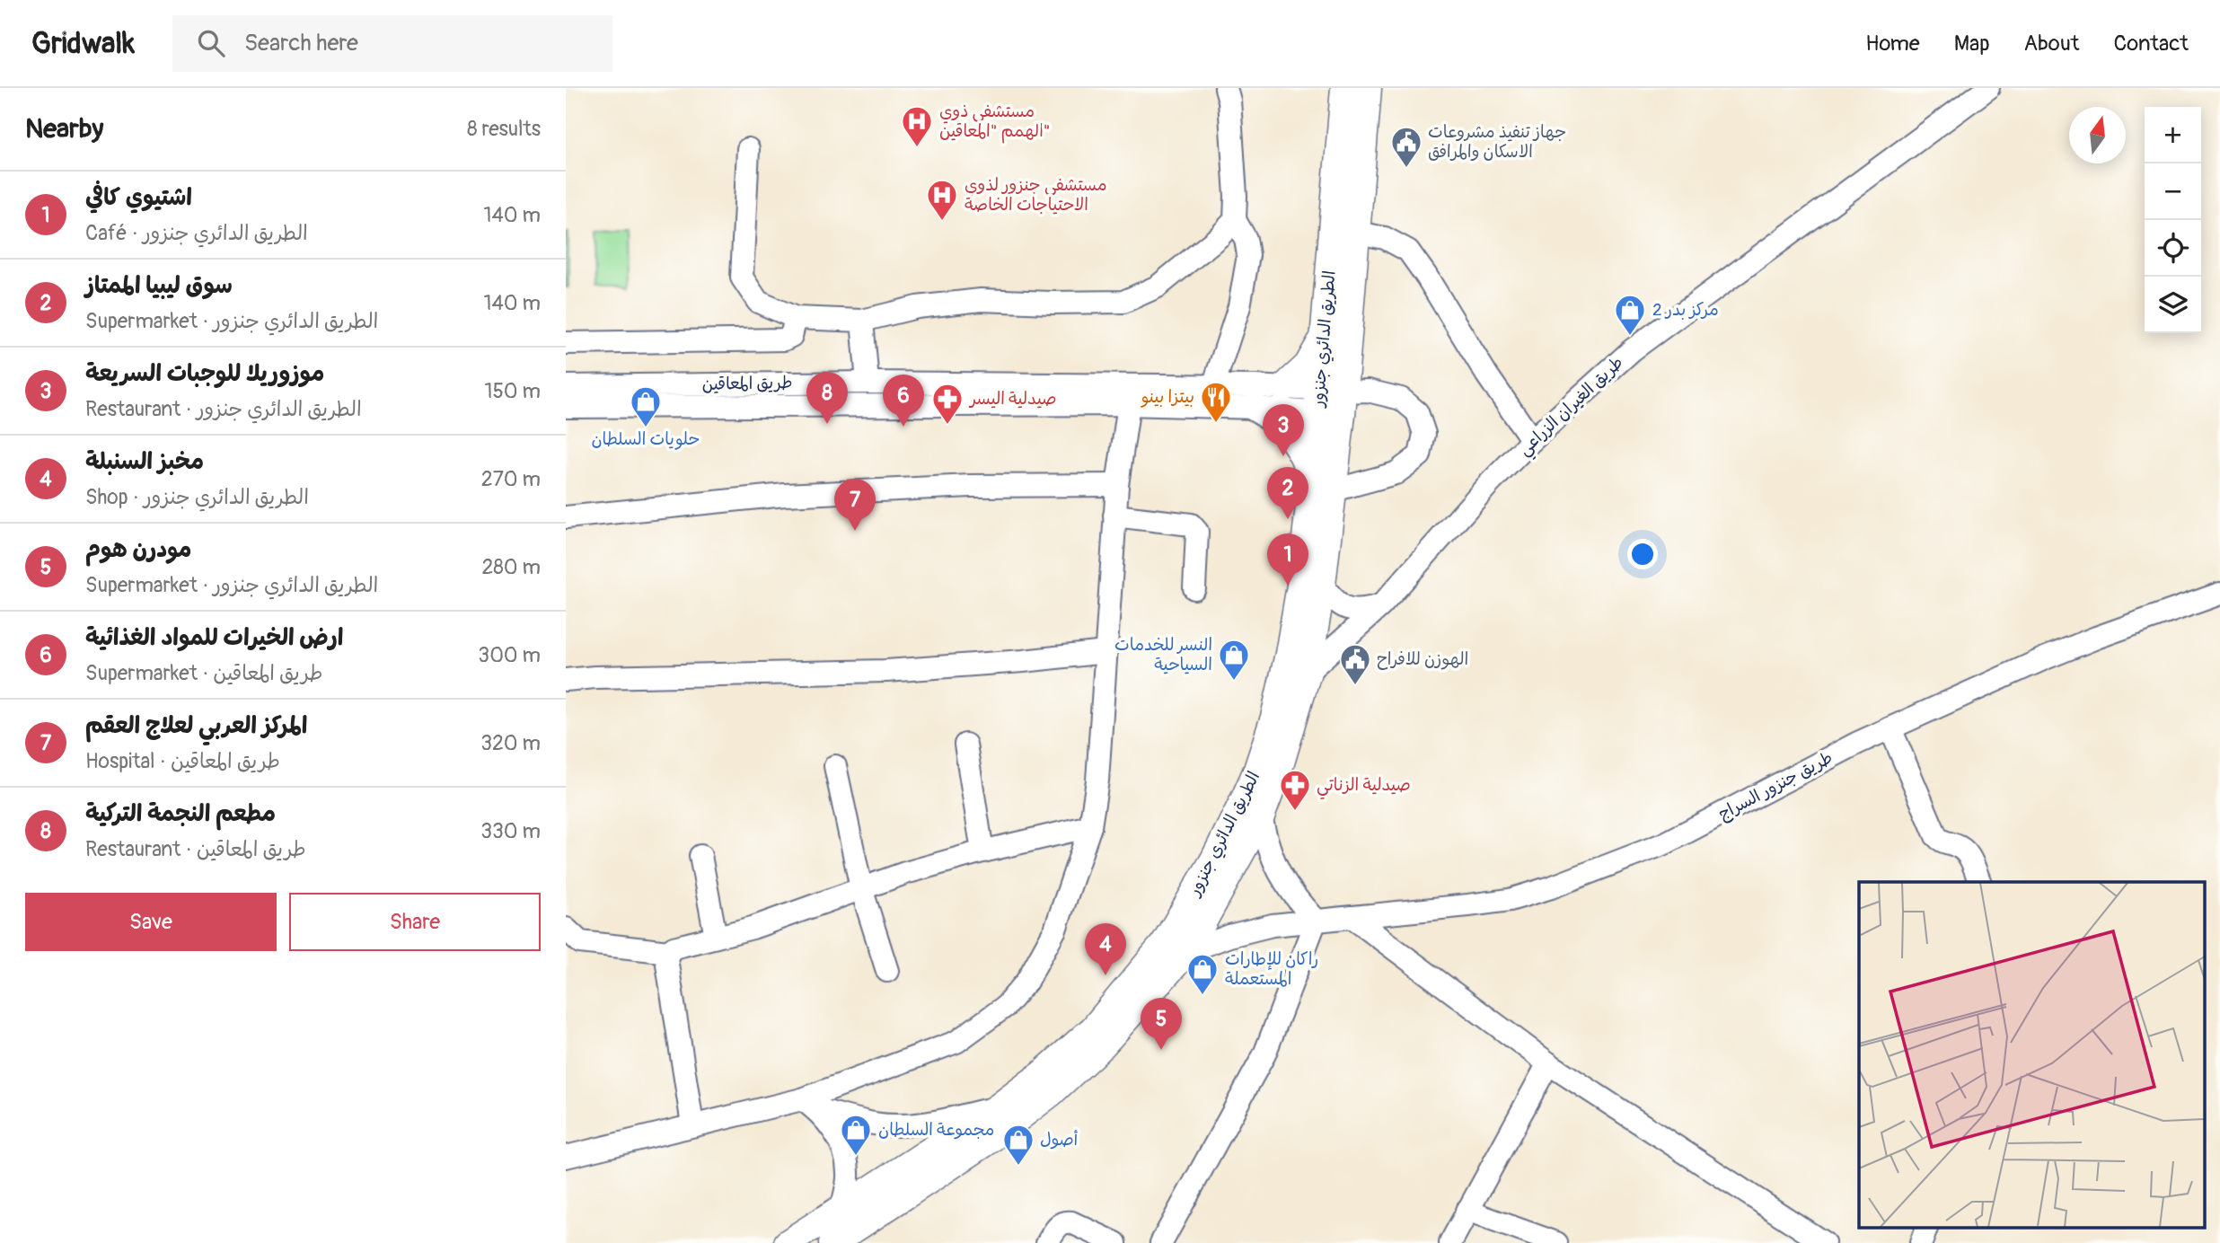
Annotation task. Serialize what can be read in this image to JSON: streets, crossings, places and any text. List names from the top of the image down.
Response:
{
  "streets": {
    "main road": ["الطريق الدائري جنزور"],
    "street": ["طريق المعاقين", "طريق الغيران الزراعي", "طريق جنزور السراج"]
  },
  "crossings": [
    ["الطريق الدائري جنزور", "طريق المعاقين"],
    ["الطريق الدائري جنزور", "طريق الغيران الزراعي"],
    ["الطريق الدائري جنزور", "طريق جنزور السراج"]
  ],
  "places": {
    "hospital": ["مستشفى ذوي الهمم \"المعاقين\"", "مستشفي جنزور لذوي الاحتياجات الخاصة"],
    "public building": ["جهاز تنفيذ مشروعات الاسكان والمرافق", "الهوزن للافراح"],
    "shop": [
      "مركز بدر 2",
      "حلويات السلطان",
      "النسر للخدمات السياحية",
      "راكان للإطارات المستعملة",
      "مجموعة السلطان",
      "أصول"
    ],
    "restaurant": ["بيتزا بينو"],
    "pharmacy": ["صيدلية اليسر", "صيدلية الزناتي"]
  },
  "north": "top",
  "page": {
    "header": "Gridwalk",
    "search": "Search here",
    "nav": [
      "Home",
      "Map",
      "About",
      "Contact"
    ],
    "heading": ["Nearby", "8 results"],
    "map_buttons": ["+", "−"],
    "list": [
      {
        "mark": "1",
        "name": "اشتيوي كافي",
        "note": "Café · الطريق الدائري جنزور",
        "value": "140 m"
      },
      {
        "mark": "2",
        "name": "سوق ليبيا الممتاز",
        "note": "Supermarket · الطريق الدائري جنزور",
        "value": "140 m"
      },
      {
        "mark": "3",
        "name": "موزوريلا للوجبات السريعة",
        "note": "Restaurant · الطريق الدائري جنزور",
        "value": "150 m"
      },
      {
        "mark": "4",
        "name": "مخبز السنبلة",
        "note": "Shop · الطريق الدائري جنزور",
        "value": "270 m"
      },
      {
        "mark": "5",
        "name": "مودرن هوم",
        "note": "Supermarket · الطريق الدائري جنزور",
        "value": "280 m"
      },
      {
        "mark": "6",
        "name": "ارض الخيرات للمواد الغذائية",
        "note": "Supermarket · طريق المعاقين",
        "value": "300 m"
      },
      {
        "mark": "7",
        "name": "المركز العربي لعلاج العقم",
        "note": "Hospital · طريق المعاقين",
        "value": "320 m"
      },
      {
        "mark": "8",
        "name": "مطعم النجمة التركية",
        "note": "Restaurant · طريق المعاقين",
        "value": "330 m"
      }
    ],
    "pins": [
      "8",
      "6",
      "3",
      "2",
      "7",
      "1",
      "4",
      "5"
    ],
    "buttons": ["Save", "Share"]
  }
}
